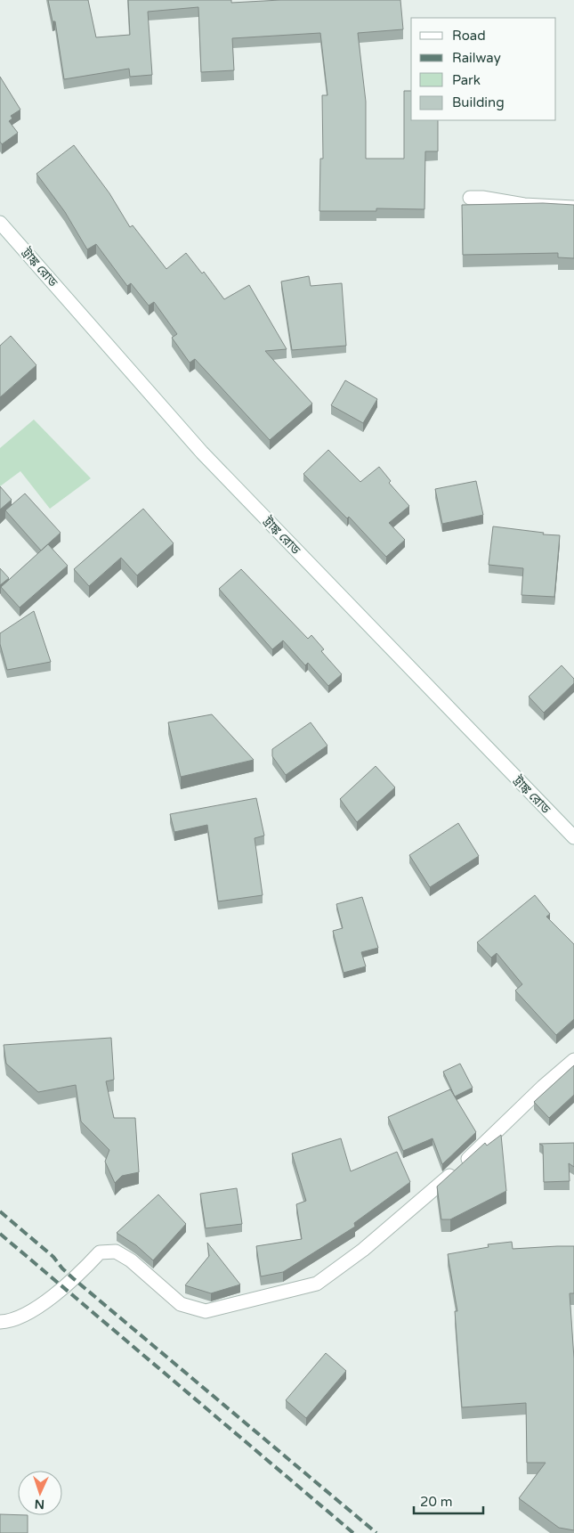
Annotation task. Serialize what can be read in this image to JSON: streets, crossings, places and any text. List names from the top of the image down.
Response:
{
  "streets": {
    "main road": ["ট্রাঙ্ক রোড"]
  },
  "legend": [
    "Road",
    "Railway",
    "Park",
    "Building"
  ],
  "scale_bar": "20 m",
  "north": "bottom"
}
